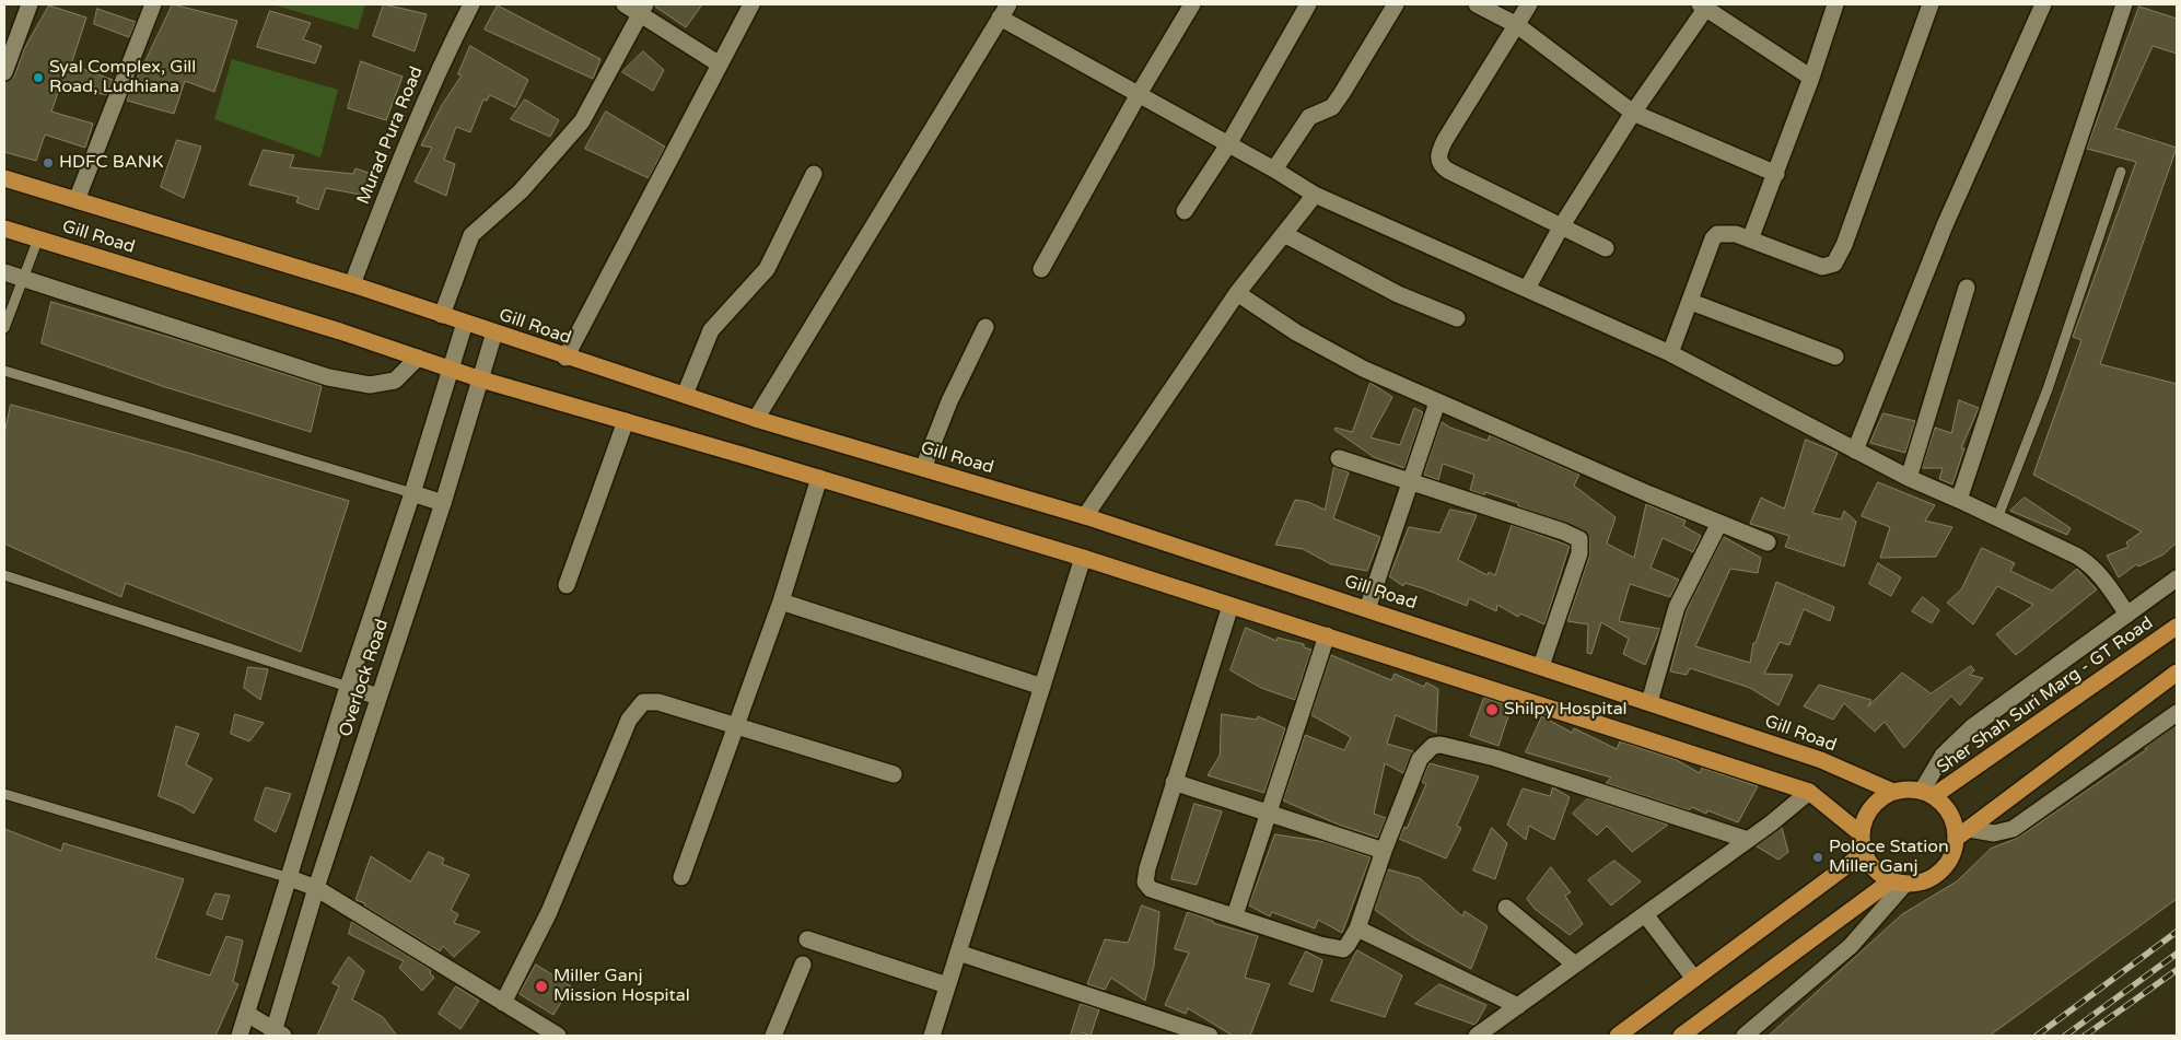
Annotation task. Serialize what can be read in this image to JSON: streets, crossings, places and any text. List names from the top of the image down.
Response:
{
  "streets": {
    "main road": ["Gill Road", "Sher Shah Suri Marg - GT Road"],
    "street": ["Murad Pura Road", "Overlock Road"]
  },
  "crossings": [
    ["Murad Pura Road", "Gill Road"],
    ["Gill Road", "Overlock Road"],
    ["Gill Road", "Sher Shah Suri Marg - GT Road"]
  ],
  "places": [
    "Syal Complex, Gill Road, Ludhiana",
    "HDFC BANK",
    "Shilpy Hospital",
    "Poloce Station Miller Ganj",
    "Miller Ganj Mission Hospital"
  ]
}
